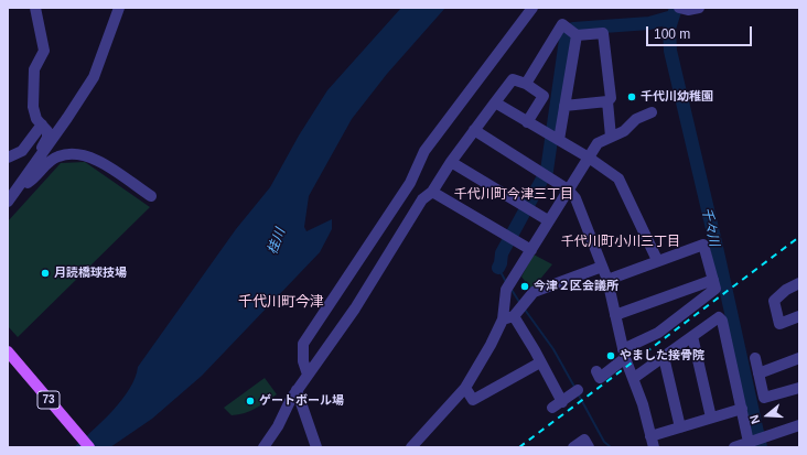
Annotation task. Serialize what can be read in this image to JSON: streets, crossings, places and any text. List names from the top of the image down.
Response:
{
  "streets": {
    "main road": ["73"]
  },
  "districts": ["千代川町今津三丁目", "千代川町小川三丁目", "千代川町今津"],
  "water": ["千々川", "桂川"],
  "places": [
    "千代川幼稚園",
    "月読橋球技場",
    "今津２区会議所",
    "やました接骨院",
    "ゲートボール場"
  ],
  "scale_bar": "100 m",
  "north": "left"
}
